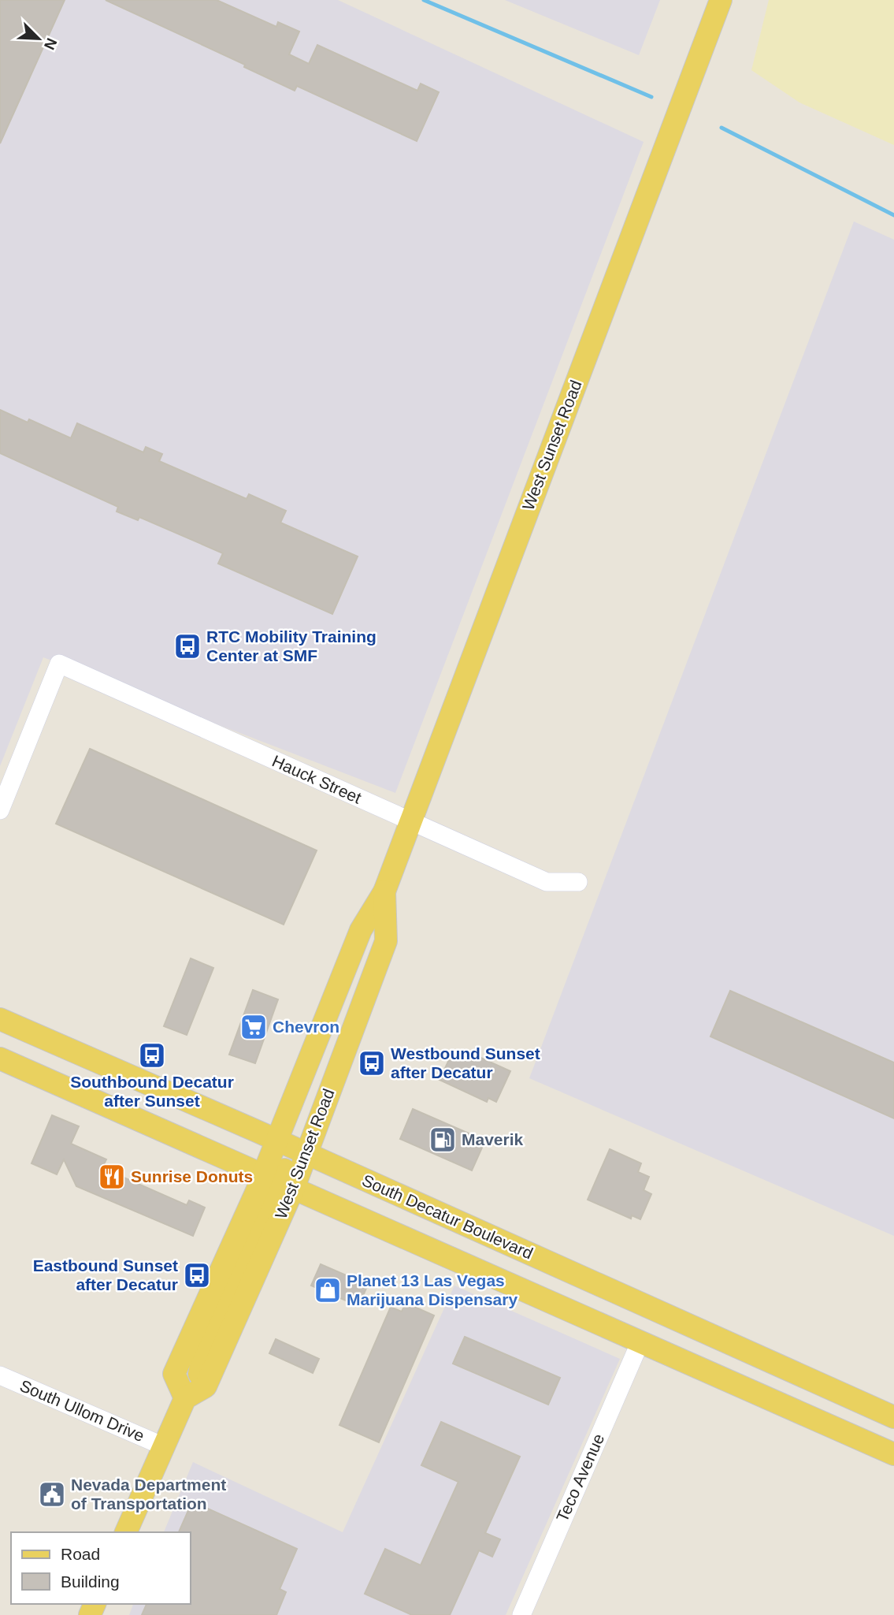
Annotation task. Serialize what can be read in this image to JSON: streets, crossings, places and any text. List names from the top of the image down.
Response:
{
  "streets": {
    "main road": ["West Sunset Road", "South Decatur Boulevard"],
    "street": ["Hauck Street", "South Ullom Drive", "Teco Avenue"]
  },
  "crossings": [
    ["West Sunset Road", "Hauck Street"],
    ["West Sunset Road", "South Decatur Boulevard"],
    ["West Sunset Road", "South Ullom Drive"]
  ],
  "places": {
    "bus stop": [
      "RTC Mobility Training Center at SMF",
      "Southbound Decatur after Sunset",
      "Westbound Sunset after Decatur",
      "Eastbound Sunset after Decatur"
    ],
    "supermarket": ["Chevron"],
    "fuel station": ["Maverik"],
    "restaurant": ["Sunrise Donuts"],
    "shop": ["Planet 13 Las Vegas Marijuana Dispensary"],
    "public building": ["Nevada Department of Transportation"]
  },
  "legend": ["Road", "Building"],
  "north": "bottom right"
}
